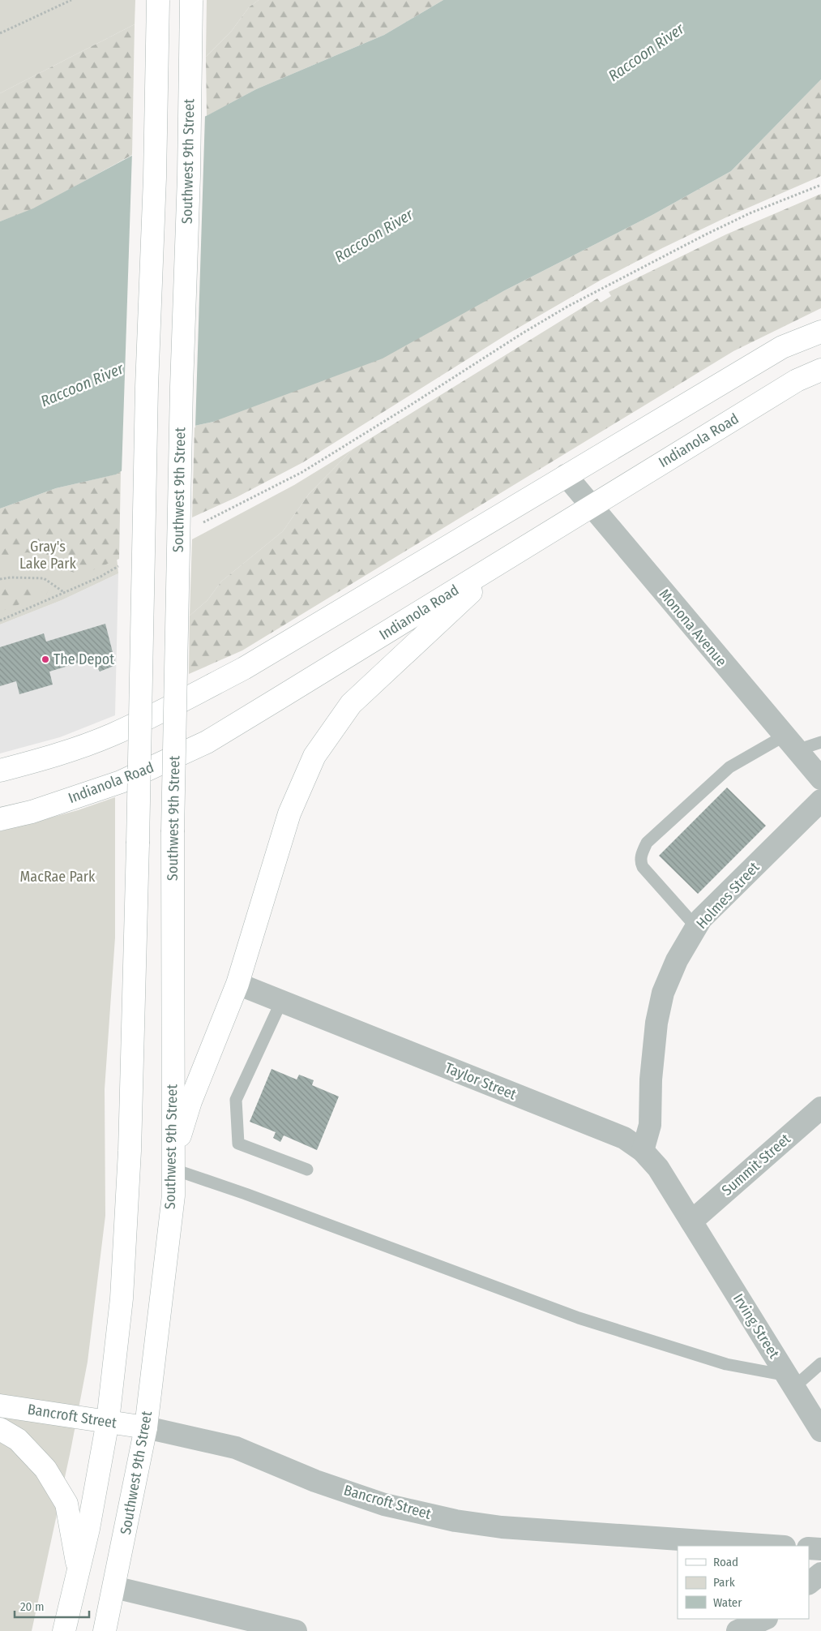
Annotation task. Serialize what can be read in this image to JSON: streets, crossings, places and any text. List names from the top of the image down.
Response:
{
  "streets": {
    "main road": ["Southwest 9th Street", "Indianola Road", "Bancroft Street"],
    "street": [
      "Monona Avenue",
      "Holmes Street",
      "Taylor Street",
      "Summit Street",
      "Irving Street"
    ]
  },
  "crossings": [
    ["Southwest 9th Street", "Bancroft Street"],
    ["Indianola Road", "Monona Avenue"],
    ["Holmes Street", "Taylor Street"],
    ["Taylor Street", "Summit Street"],
    ["Taylor Street", "Irving Street"],
    ["Summit Street", "Irving Street"]
  ],
  "water": ["Raccoon River"],
  "parks": ["Gray's Lake Park", "MacRae Park"],
  "places": ["The Depot"],
  "legend": ["Road", "Park", "Water"],
  "scale_bar": "20 m"
}
